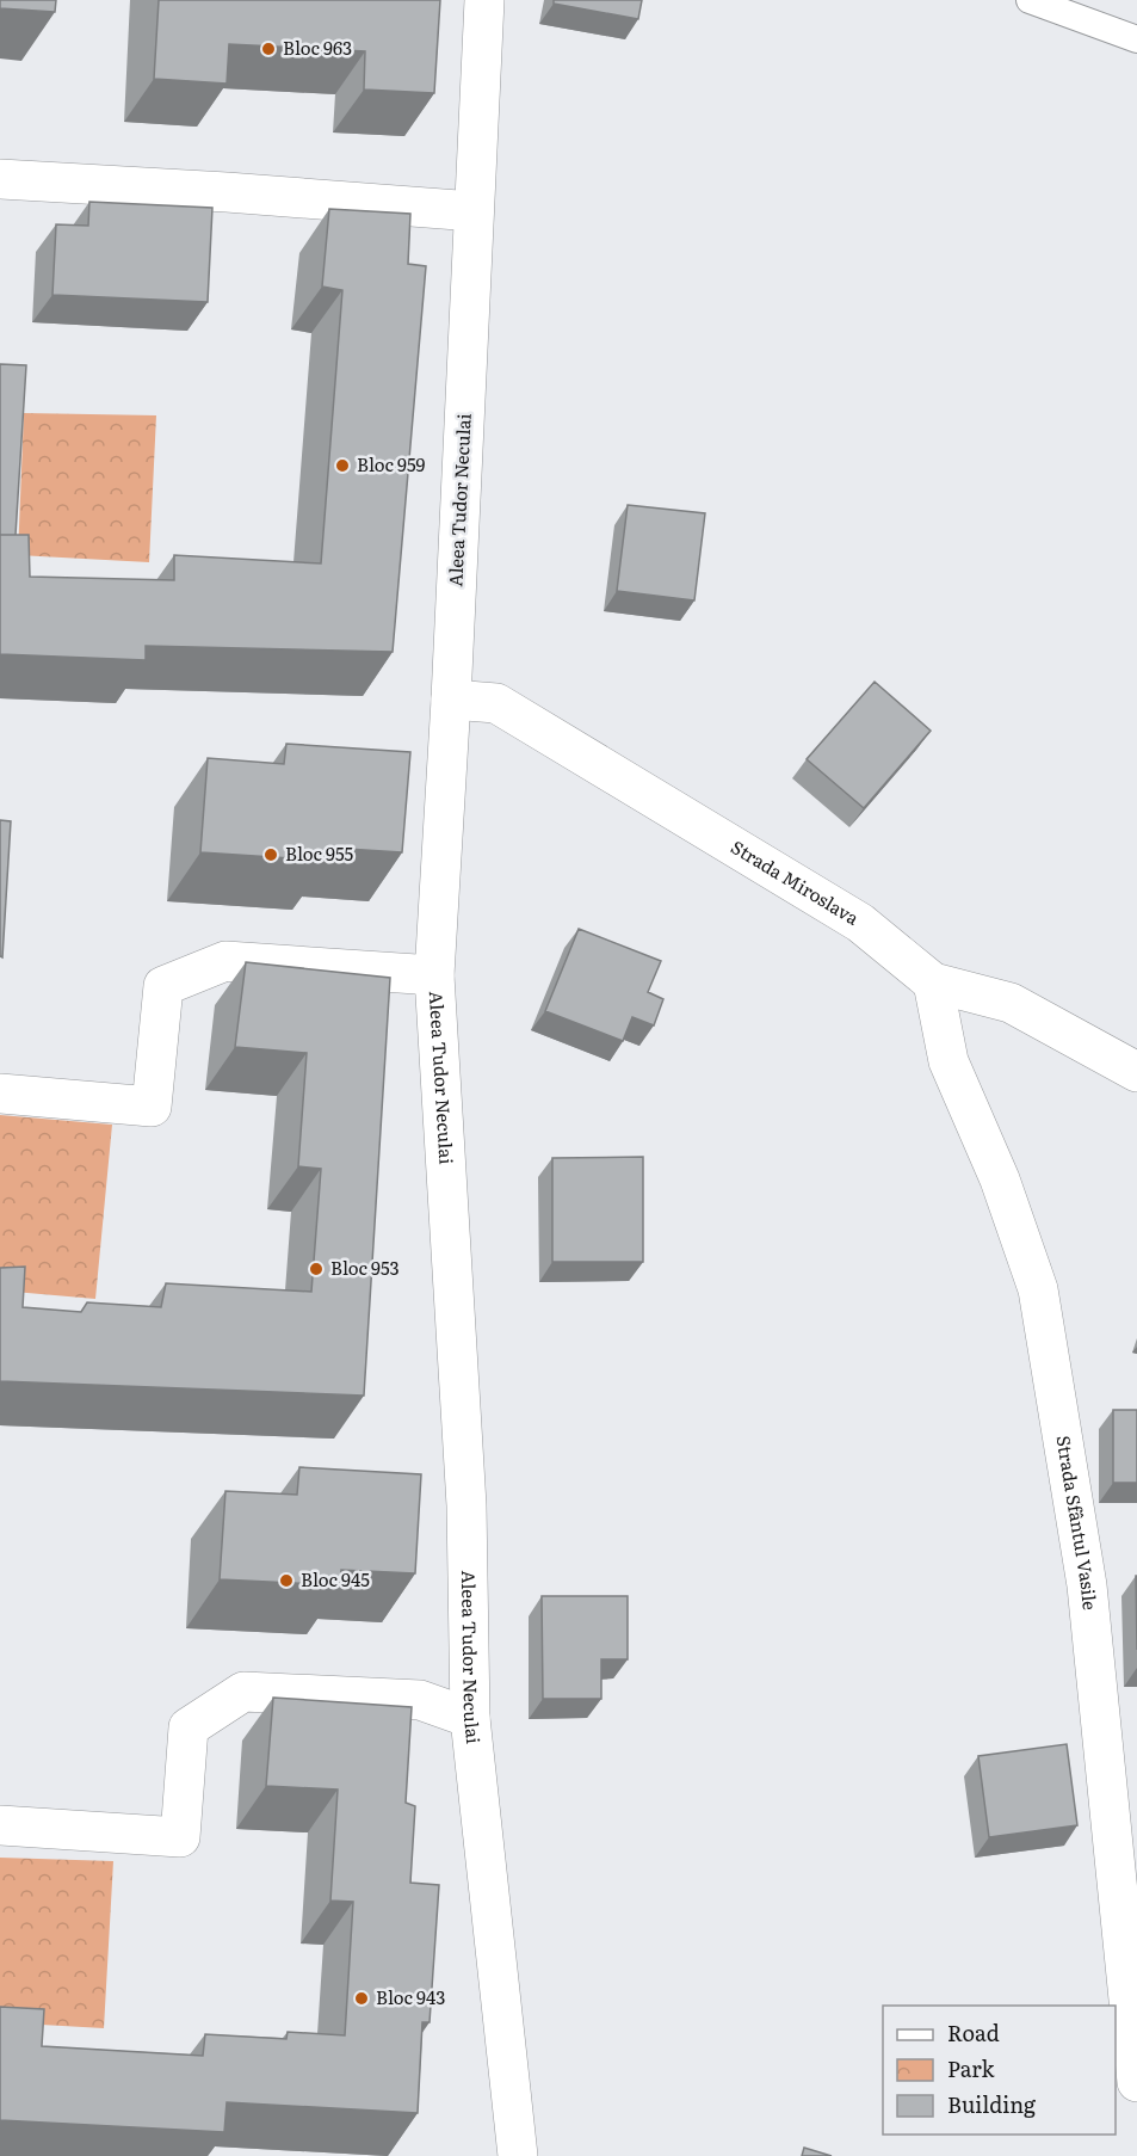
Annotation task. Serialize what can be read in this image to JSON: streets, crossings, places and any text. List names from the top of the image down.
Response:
{
  "streets": {
    "street": ["Aleea Tudor Neculai", "Strada Miroslava", "Strada Sfântul Vasile"]
  },
  "crossings": [
    ["Aleea Tudor Neculai", "Strada Miroslava"],
    ["Strada Miroslava", "Strada Sfântul Vasile"]
  ],
  "places": [
    "Bloc 963",
    "Bloc 959",
    "Bloc 955",
    "Bloc 953",
    "Bloc 945",
    "Bloc 943"
  ],
  "legend": ["Road", "Park", "Building"]
}
